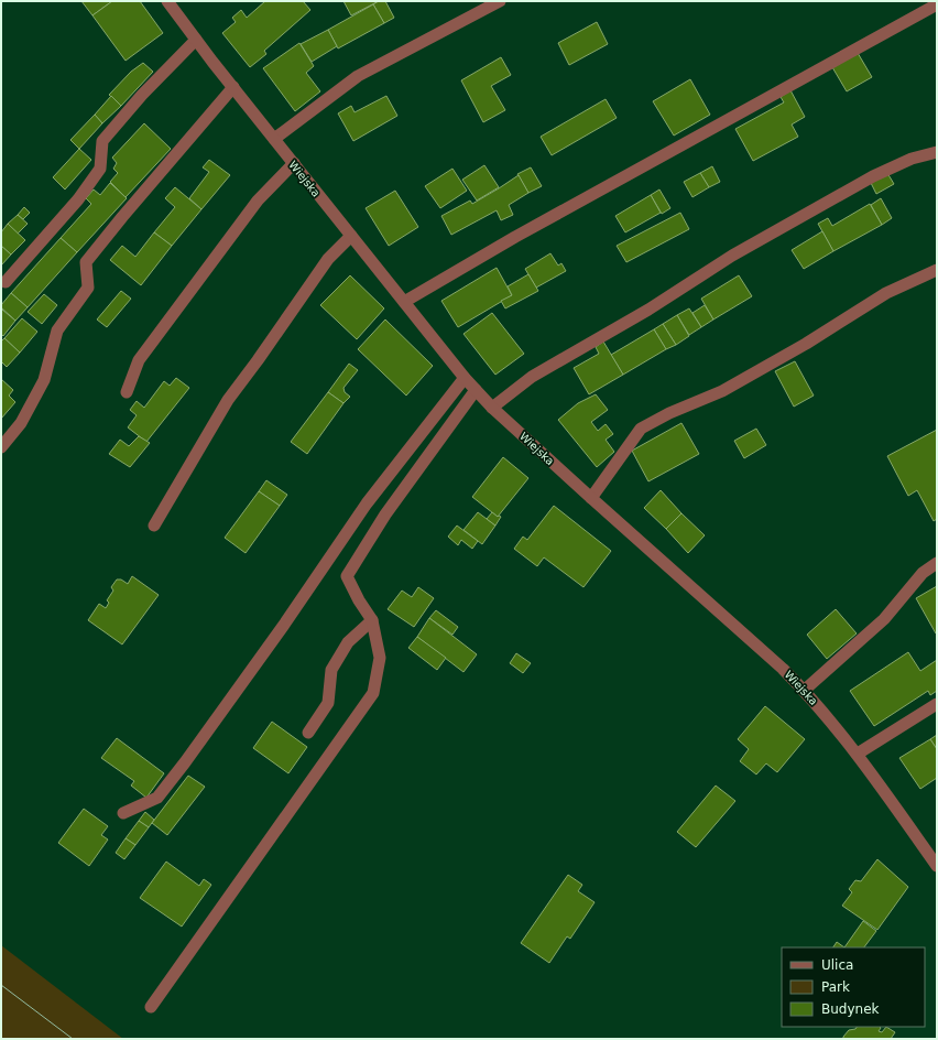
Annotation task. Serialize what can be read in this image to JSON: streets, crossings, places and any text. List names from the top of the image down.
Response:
{
  "streets": {
    "street": ["Wiejska"]
  },
  "legend": ["Ulica", "Park", "Budynek"]
}
